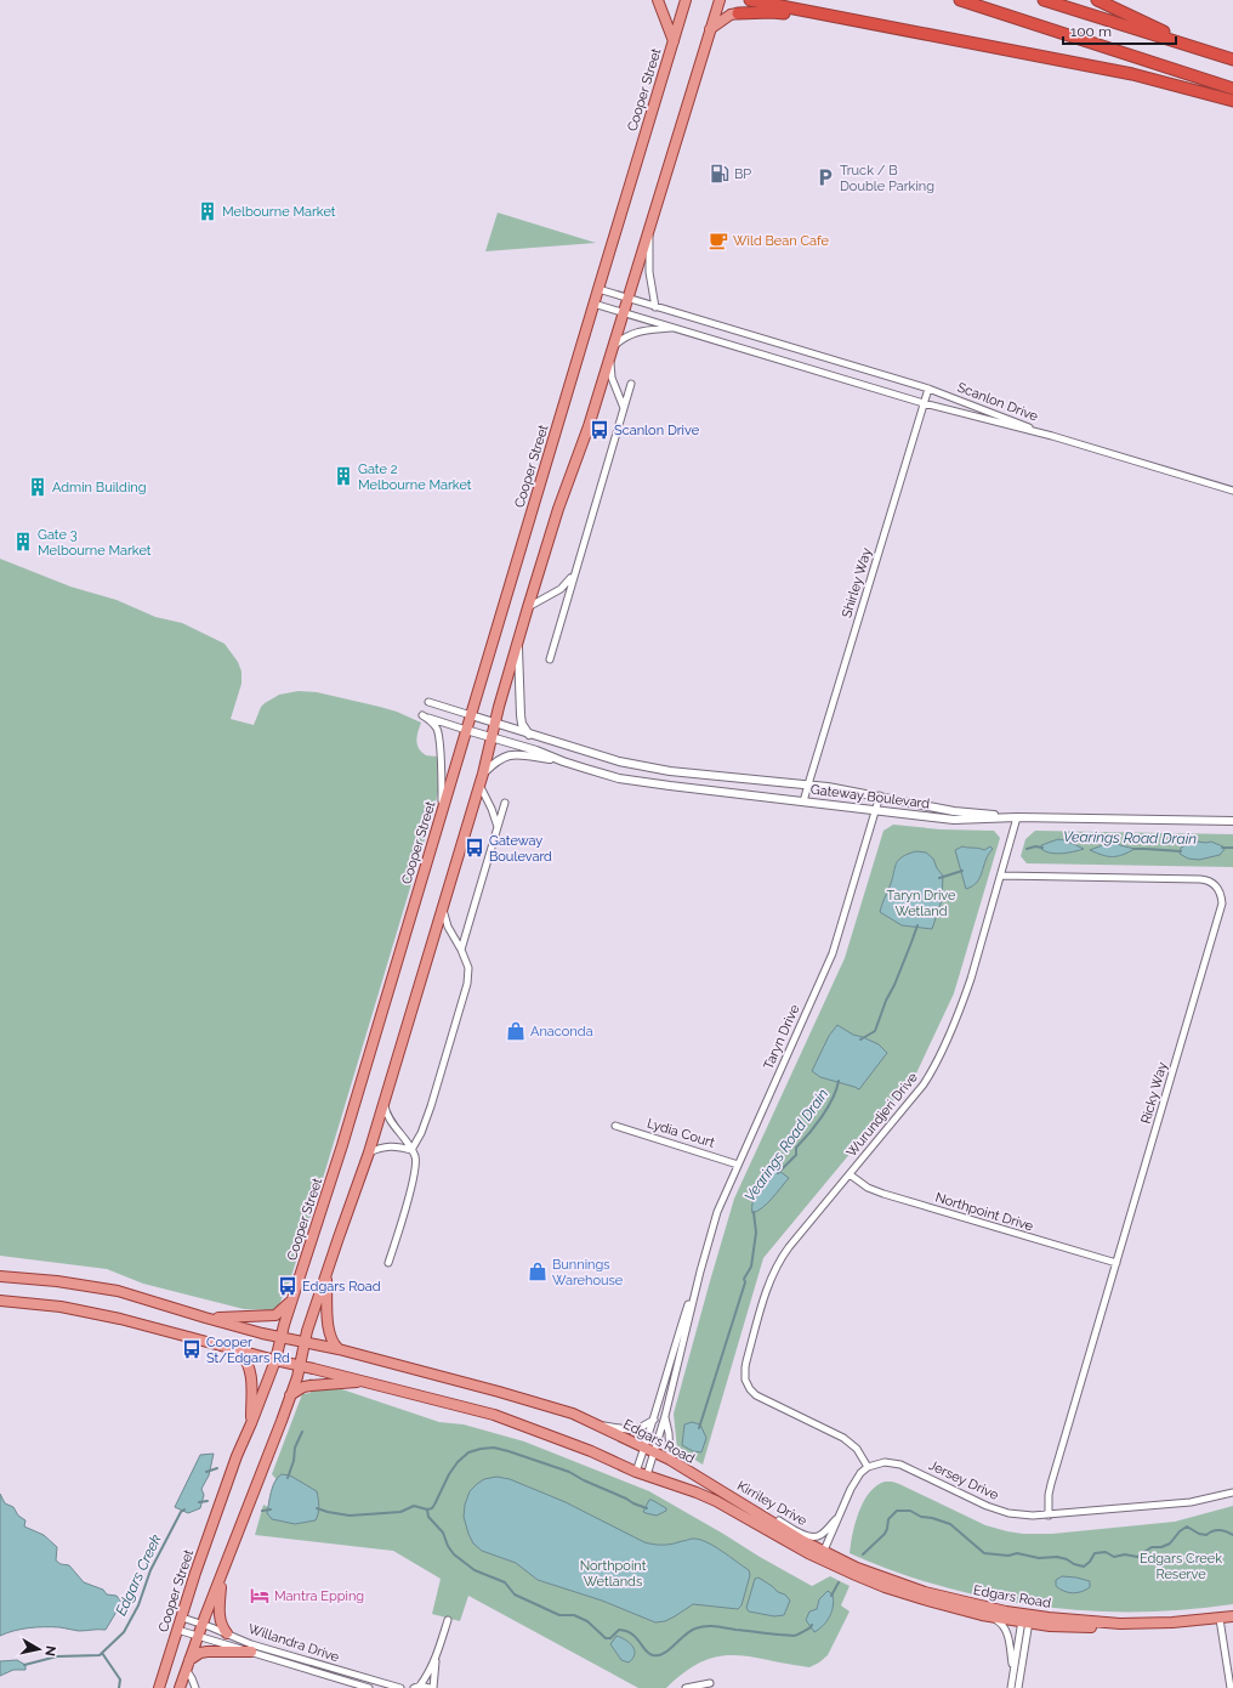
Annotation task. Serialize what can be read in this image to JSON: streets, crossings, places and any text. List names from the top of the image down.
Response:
{
  "streets": {
    "main road": ["Cooper Street", "Edgars Road"],
    "street": [
      "Scanlon Drive",
      "Shirley Way",
      "Gateway Boulevard",
      "Taryn Drive",
      "Ricky Way",
      "Wurundjeri Drive",
      "Lydia Court",
      "Northpoint Drive",
      "Jersey Drive",
      "Kirriley Drive",
      "Willandra Drive"
    ]
  },
  "crossings": [
    ["Cooper Street", "Scanlon Drive"],
    ["Cooper Street", "Gateway Boulevard"],
    ["Cooper Street", "Edgars Road"],
    ["Cooper Street", "Willandra Drive"],
    ["Scanlon Drive", "Shirley Way"],
    ["Shirley Way", "Gateway Boulevard"],
    ["Gateway Boulevard", "Taryn Drive"],
    ["Gateway Boulevard", "Wurundjeri Drive"],
    ["Taryn Drive", "Lydia Court"],
    ["Taryn Drive", "Edgars Road"],
    ["Ricky Way", "Wurundjeri Drive"],
    ["Ricky Way", "Northpoint Drive"],
    ["Ricky Way", "Jersey Drive"],
    ["Wurundjeri Drive", "Northpoint Drive"],
    ["Wurundjeri Drive", "Jersey Drive"],
    ["Wurundjeri Drive", "Kirriley Drive"],
    ["Edgars Road", "Kirriley Drive"],
    ["Jersey Drive", "Kirriley Drive"]
  ],
  "water": ["Vearings Road Drain", "Edgars Creek"],
  "parks": ["Taryn Drive Wetland", "Edgars Creek Reserve", "Northpoint Wetlands"],
  "places": {
    "fuel station": ["BP"],
    "parking": ["Truck / B Double Parking"],
    "building": [
      "Melbourne Market",
      "Gate 2 Melbourne Market",
      "Admin Building",
      "Gate 3 Melbourne Market"
    ],
    "cafe": ["Wild Bean Cafe"],
    "bus stop": [
      "Scanlon Drive",
      "Gateway Boulevard",
      "Edgars Road",
      "Cooper St/Edgars Rd"
    ],
    "shop": ["Anaconda", "Bunnings Warehouse"],
    "hotel": ["Mantra Epping"]
  },
  "scale_bar": "100 m",
  "north": "right"
}
